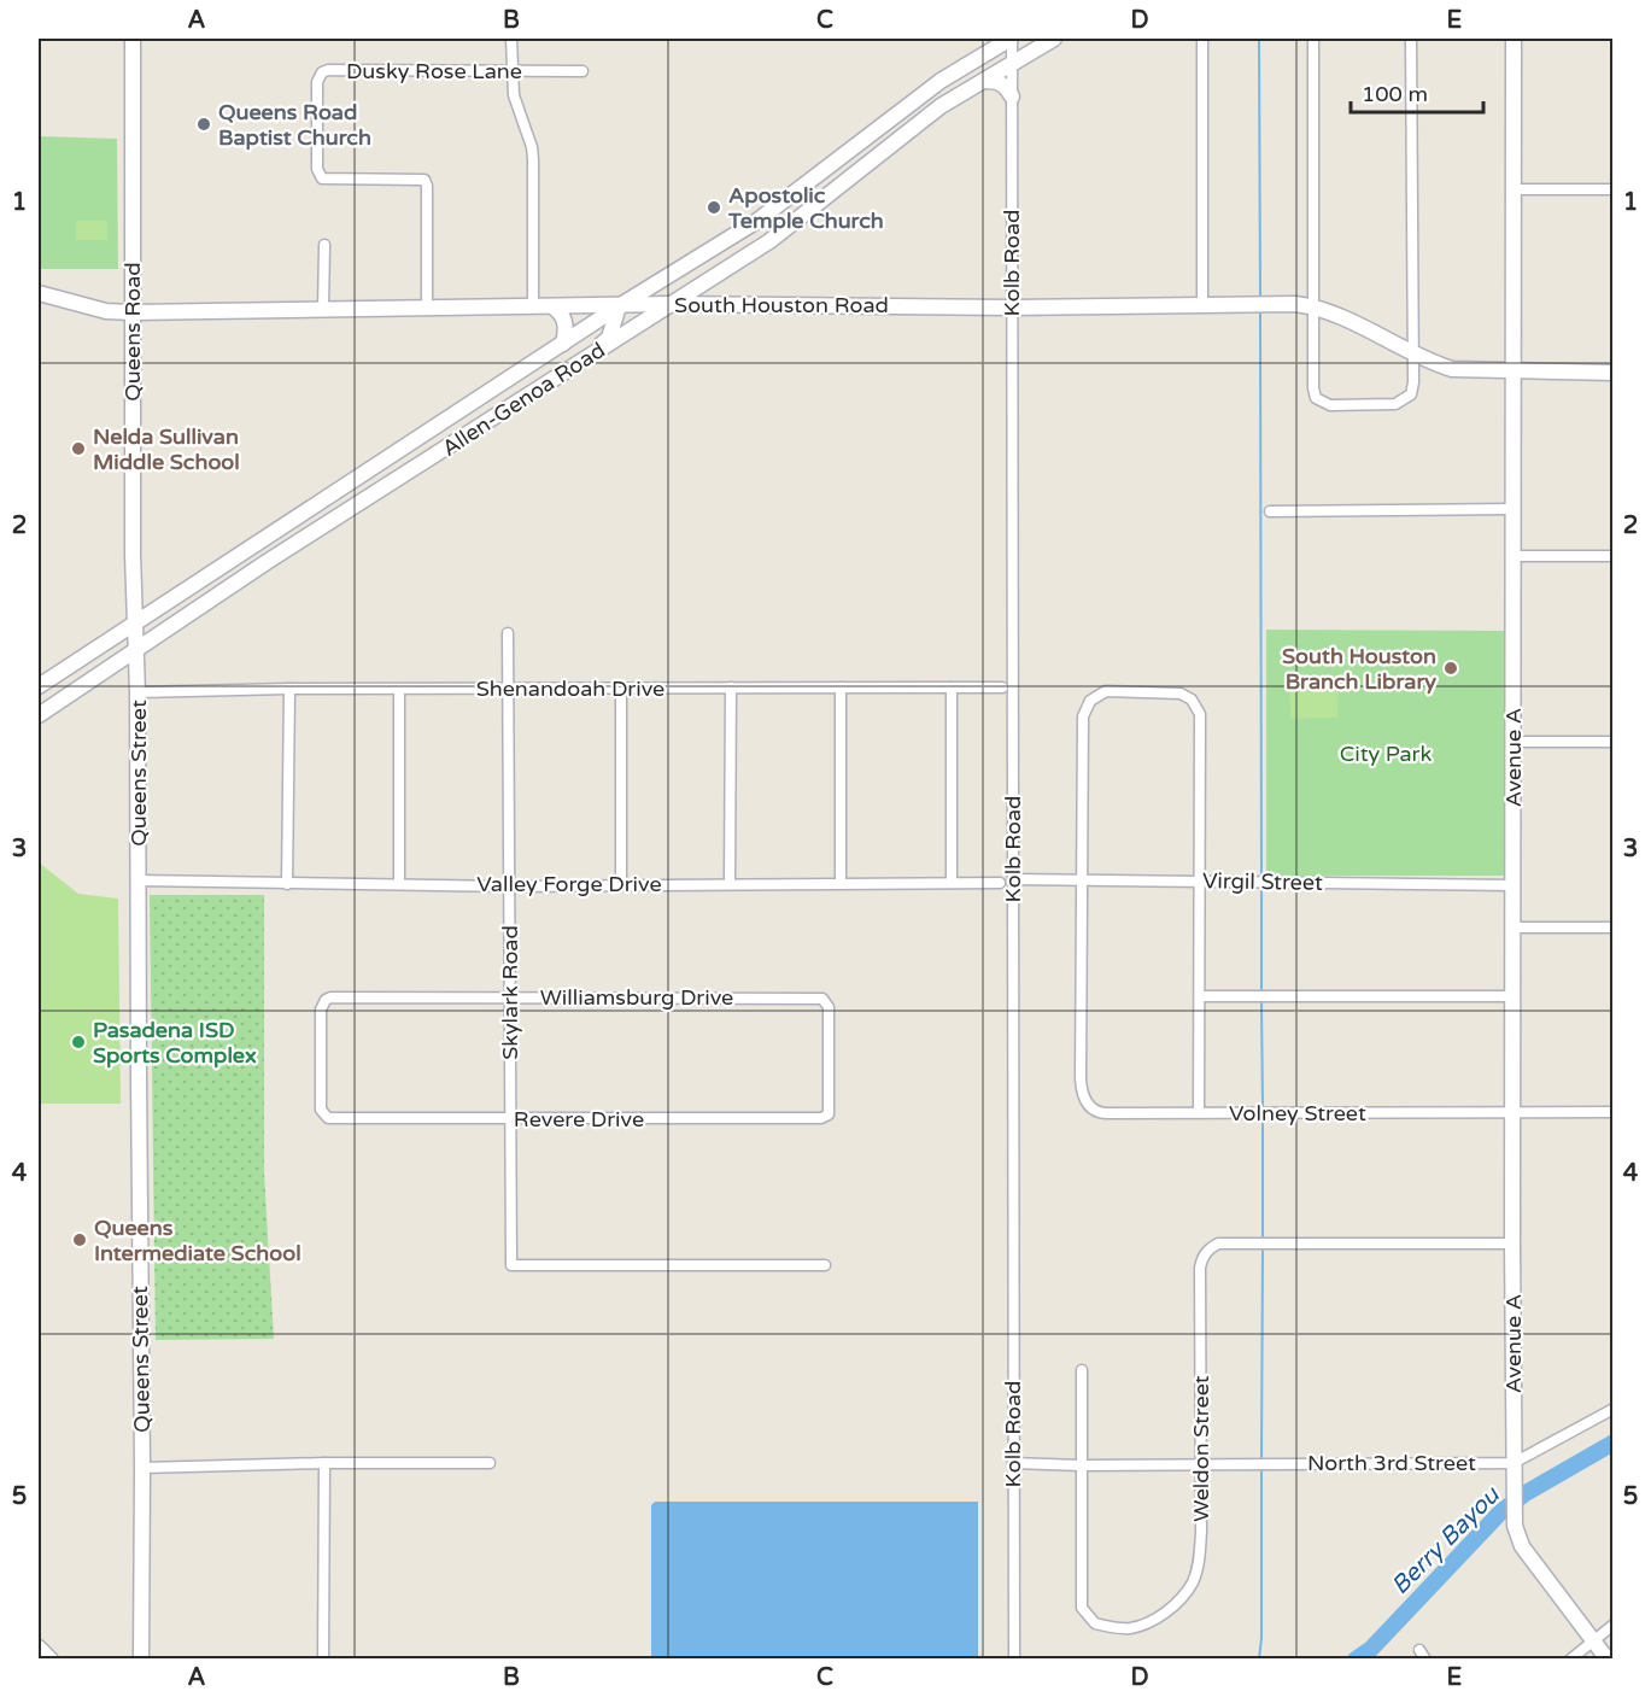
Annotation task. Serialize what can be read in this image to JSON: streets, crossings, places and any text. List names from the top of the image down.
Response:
{
  "streets": {
    "street": [
      "Dusky Rose Lane",
      "Kolb Road",
      "South Houston Road",
      "Queens Road",
      "Allen-Genoa Road",
      "Shenandoah Drive",
      "Avenue A",
      "Queens Street",
      "Virgil Street",
      "Valley Forge Drive",
      "Skylark Road",
      "Williamsburg Drive",
      "Volney Street",
      "Revere Drive",
      "Weldon Street",
      "North 3rd Street"
    ]
  },
  "crossings": [
    ["Dusky Rose Lane", "South Houston Road"],
    ["Kolb Road", "South Houston Road"],
    ["Kolb Road", "Allen-Genoa Road"],
    ["Kolb Road", "Virgil Street"],
    ["Kolb Road", "North 3rd Street"],
    ["South Houston Road", "Queens Road"],
    ["South Houston Road", "Allen-Genoa Road"],
    ["South Houston Road", "Avenue A"],
    ["Queens Road", "Allen-Genoa Road"],
    ["Queens Road", "Queens Street"],
    ["Allen-Genoa Road", "Queens Street"],
    ["Shenandoah Drive", "Queens Street"],
    ["Shenandoah Drive", "Skylark Road"],
    ["Avenue A", "Virgil Street"],
    ["Avenue A", "Volney Street"],
    ["Avenue A", "Weldon Street"],
    ["Avenue A", "North 3rd Street"],
    ["Queens Street", "Valley Forge Drive"],
    ["Virgil Street", "Volney Street"],
    ["Valley Forge Drive", "Skylark Road"],
    ["Skylark Road", "Williamsburg Drive"],
    ["Skylark Road", "Revere Drive"],
    ["Williamsburg Drive", "Revere Drive"],
    ["Weldon Street", "North 3rd Street"]
  ],
  "water": ["Berry Bayou"],
  "parks": ["City Park"],
  "places": [
    "Queens Road Baptist Church",
    "Apostolic Temple Church",
    "Nelda Sullivan Middle School",
    "South Houston Branch Library",
    "Pasadena ISD Sports Complex",
    "Queens Intermediate School"
  ],
  "scale_bar": "100 m",
  "grid": {
    "columns": [
      "A",
      "B",
      "C",
      "D",
      "E"
    ],
    "rows": [
      "1",
      "2",
      "3",
      "4",
      "5"
    ]
  }
}
